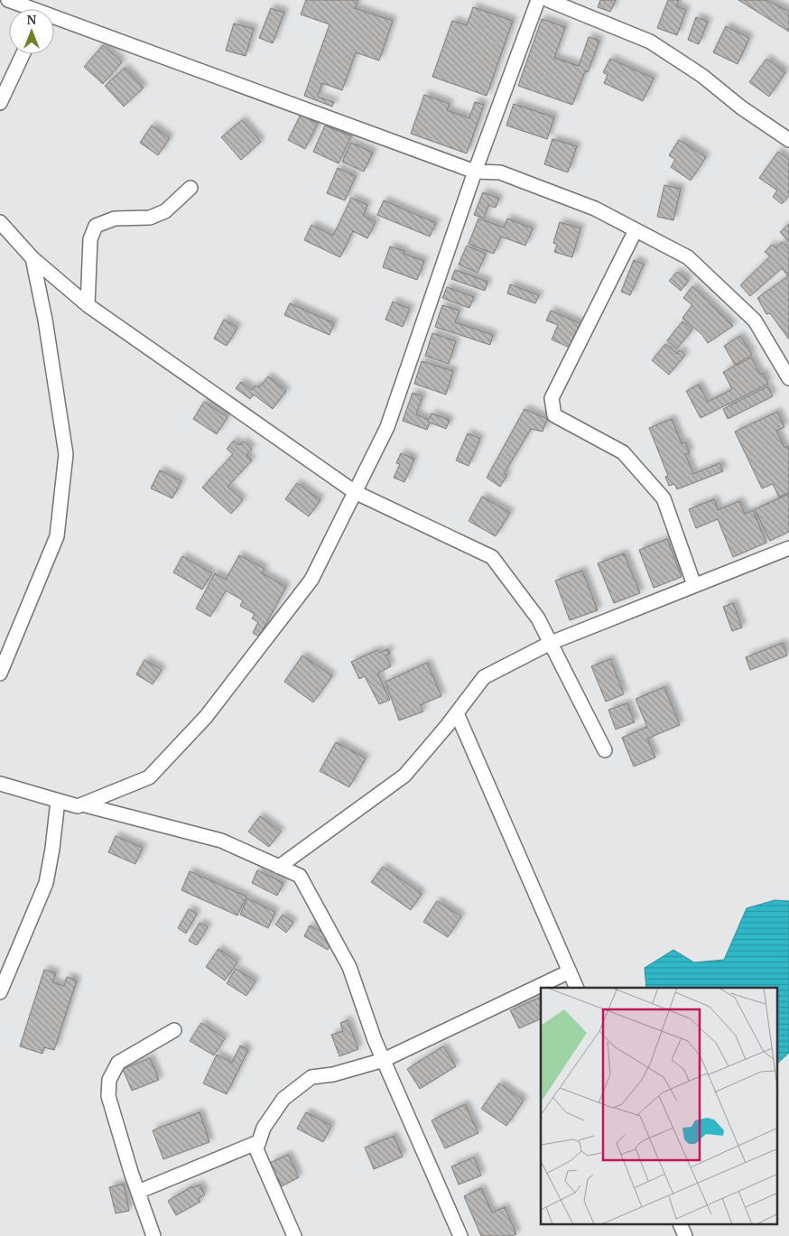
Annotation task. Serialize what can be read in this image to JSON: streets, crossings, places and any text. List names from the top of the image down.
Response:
{
  "north": "top"
}
